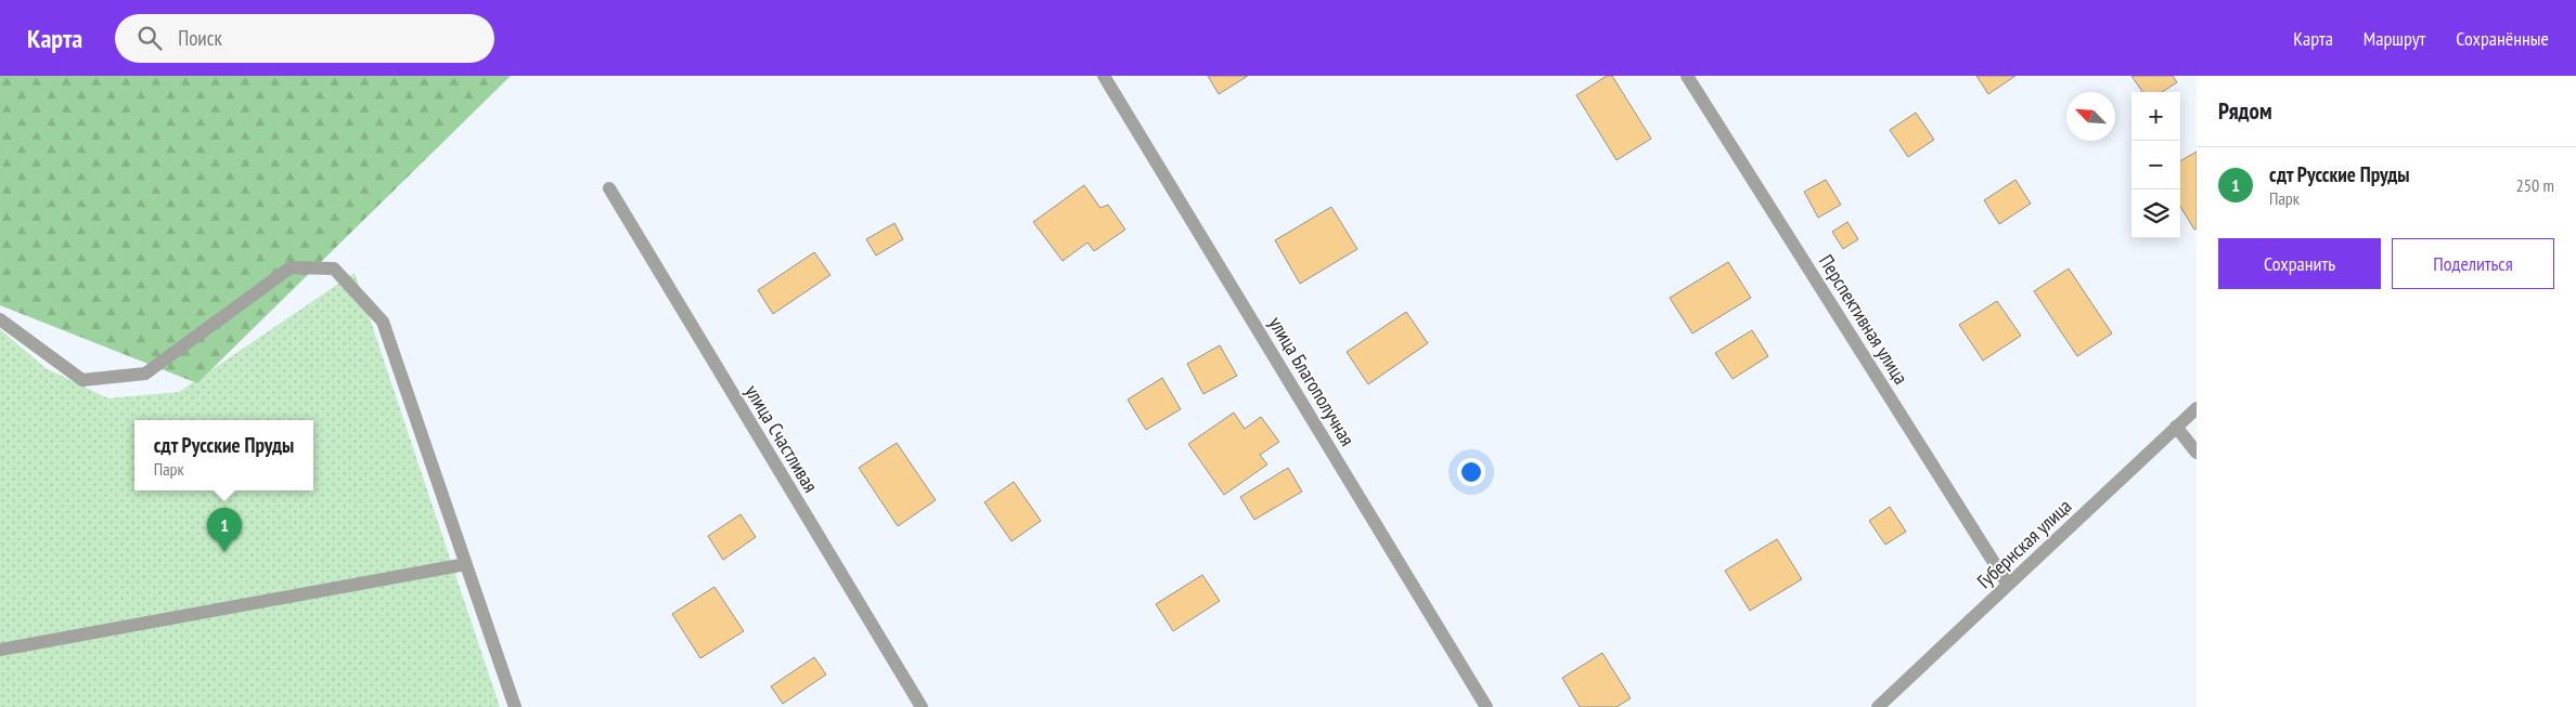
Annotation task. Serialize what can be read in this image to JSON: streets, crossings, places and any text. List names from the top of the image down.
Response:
{
  "streets": {
    "street": [
      "Перспективная улица",
      "улица Благополучная",
      "улица Счастливая",
      "Губернская улица"
    ]
  },
  "crossings": [
    ["Перспективная улица", "Губернская улица"]
  ],
  "north": "top left",
  "page": {
    "header": "Карта",
    "search": "Поиск",
    "nav": ["Карта", "Маршрут", "Сохранённые"],
    "heading": "Рядом",
    "map_buttons": ["+", "−"],
    "list": [
      {
        "mark": "1",
        "name": "сдт Русские Пруды",
        "note": "Парк",
        "value": "250 m"
      }
    ],
    "buttons": ["Сохранить", "Поделиться"],
    "popup": ["сдт Русские Пруды", "Парк"],
    "pins": "1"
  }
}
